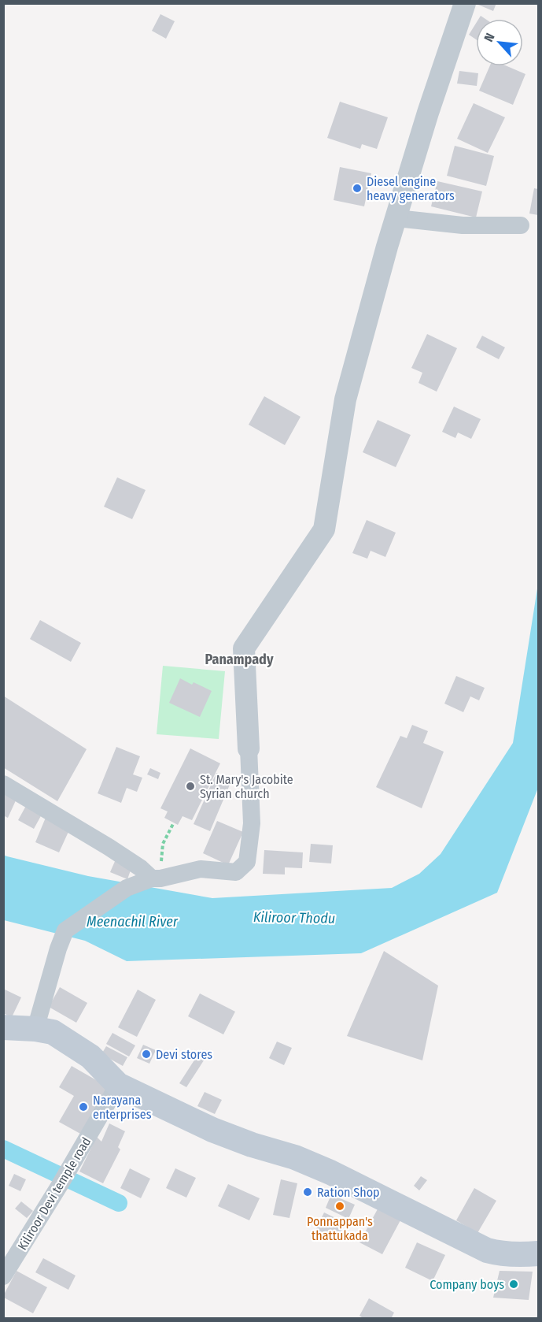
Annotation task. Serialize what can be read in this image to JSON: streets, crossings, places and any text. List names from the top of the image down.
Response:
{
  "streets": {
    "street": ["Kiliroor Devi temple road"]
  },
  "districts": ["Panampady"],
  "water": ["Kiliroor Thodu", "Meenachil River"],
  "places": [
    "Diesel engine heavy generators",
    "St. Mary's Jacobite Syrian church",
    "Devi stores",
    "Narayana enterprises",
    "Ration Shop",
    "Ponnappan's thattukada",
    "Company boys"
  ],
  "north": "top left"
}
